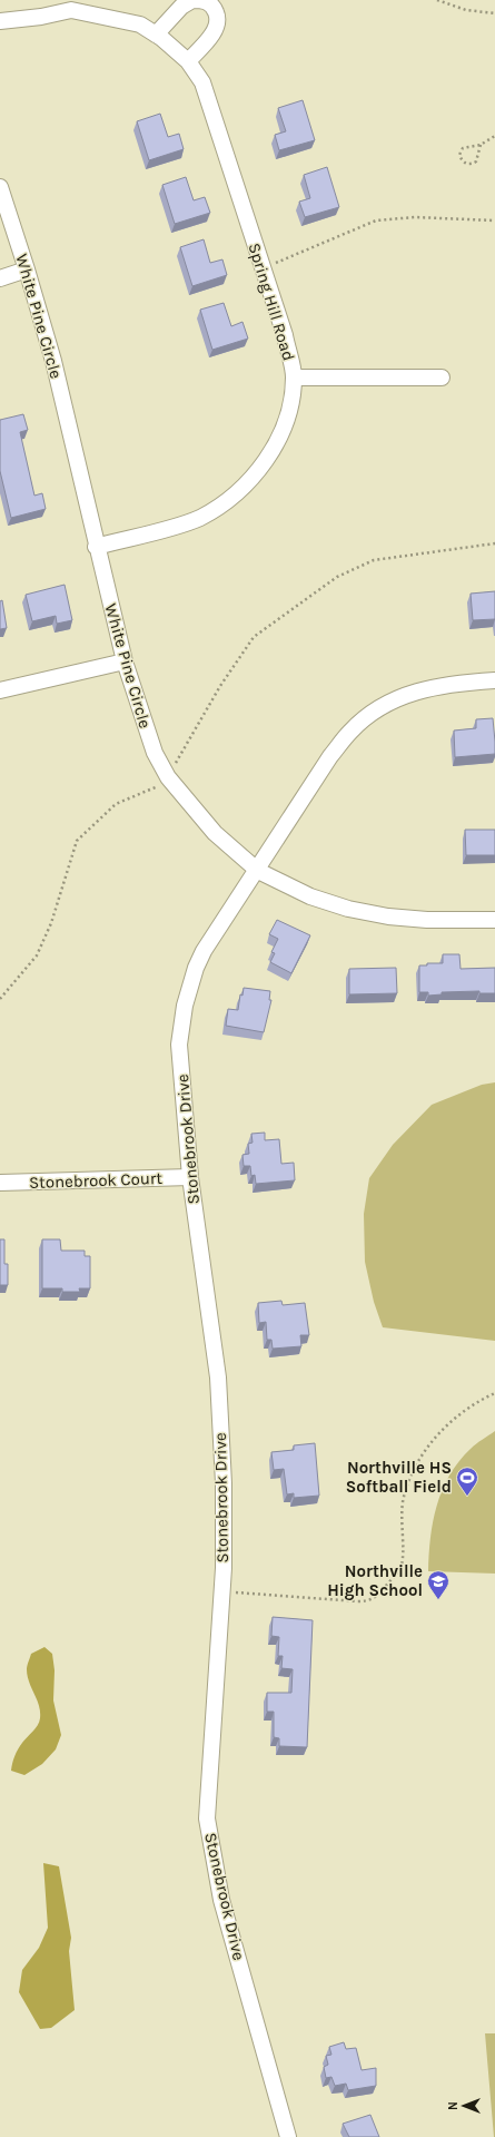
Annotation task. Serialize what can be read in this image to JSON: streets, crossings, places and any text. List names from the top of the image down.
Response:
{
  "streets": {
    "street": [
      "Spring Hill Road",
      "White Pine Circle",
      "Stonebrook Drive",
      "Stonebrook Court"
    ]
  },
  "crossings": [
    ["Spring Hill Road", "White Pine Circle"],
    ["White Pine Circle", "Stonebrook Drive"],
    ["Stonebrook Drive", "Stonebrook Court"]
  ],
  "places": {
    "sports": ["Northville HS Softball Field"],
    "school or university": ["Northville High School"]
  },
  "north": "left"
}
